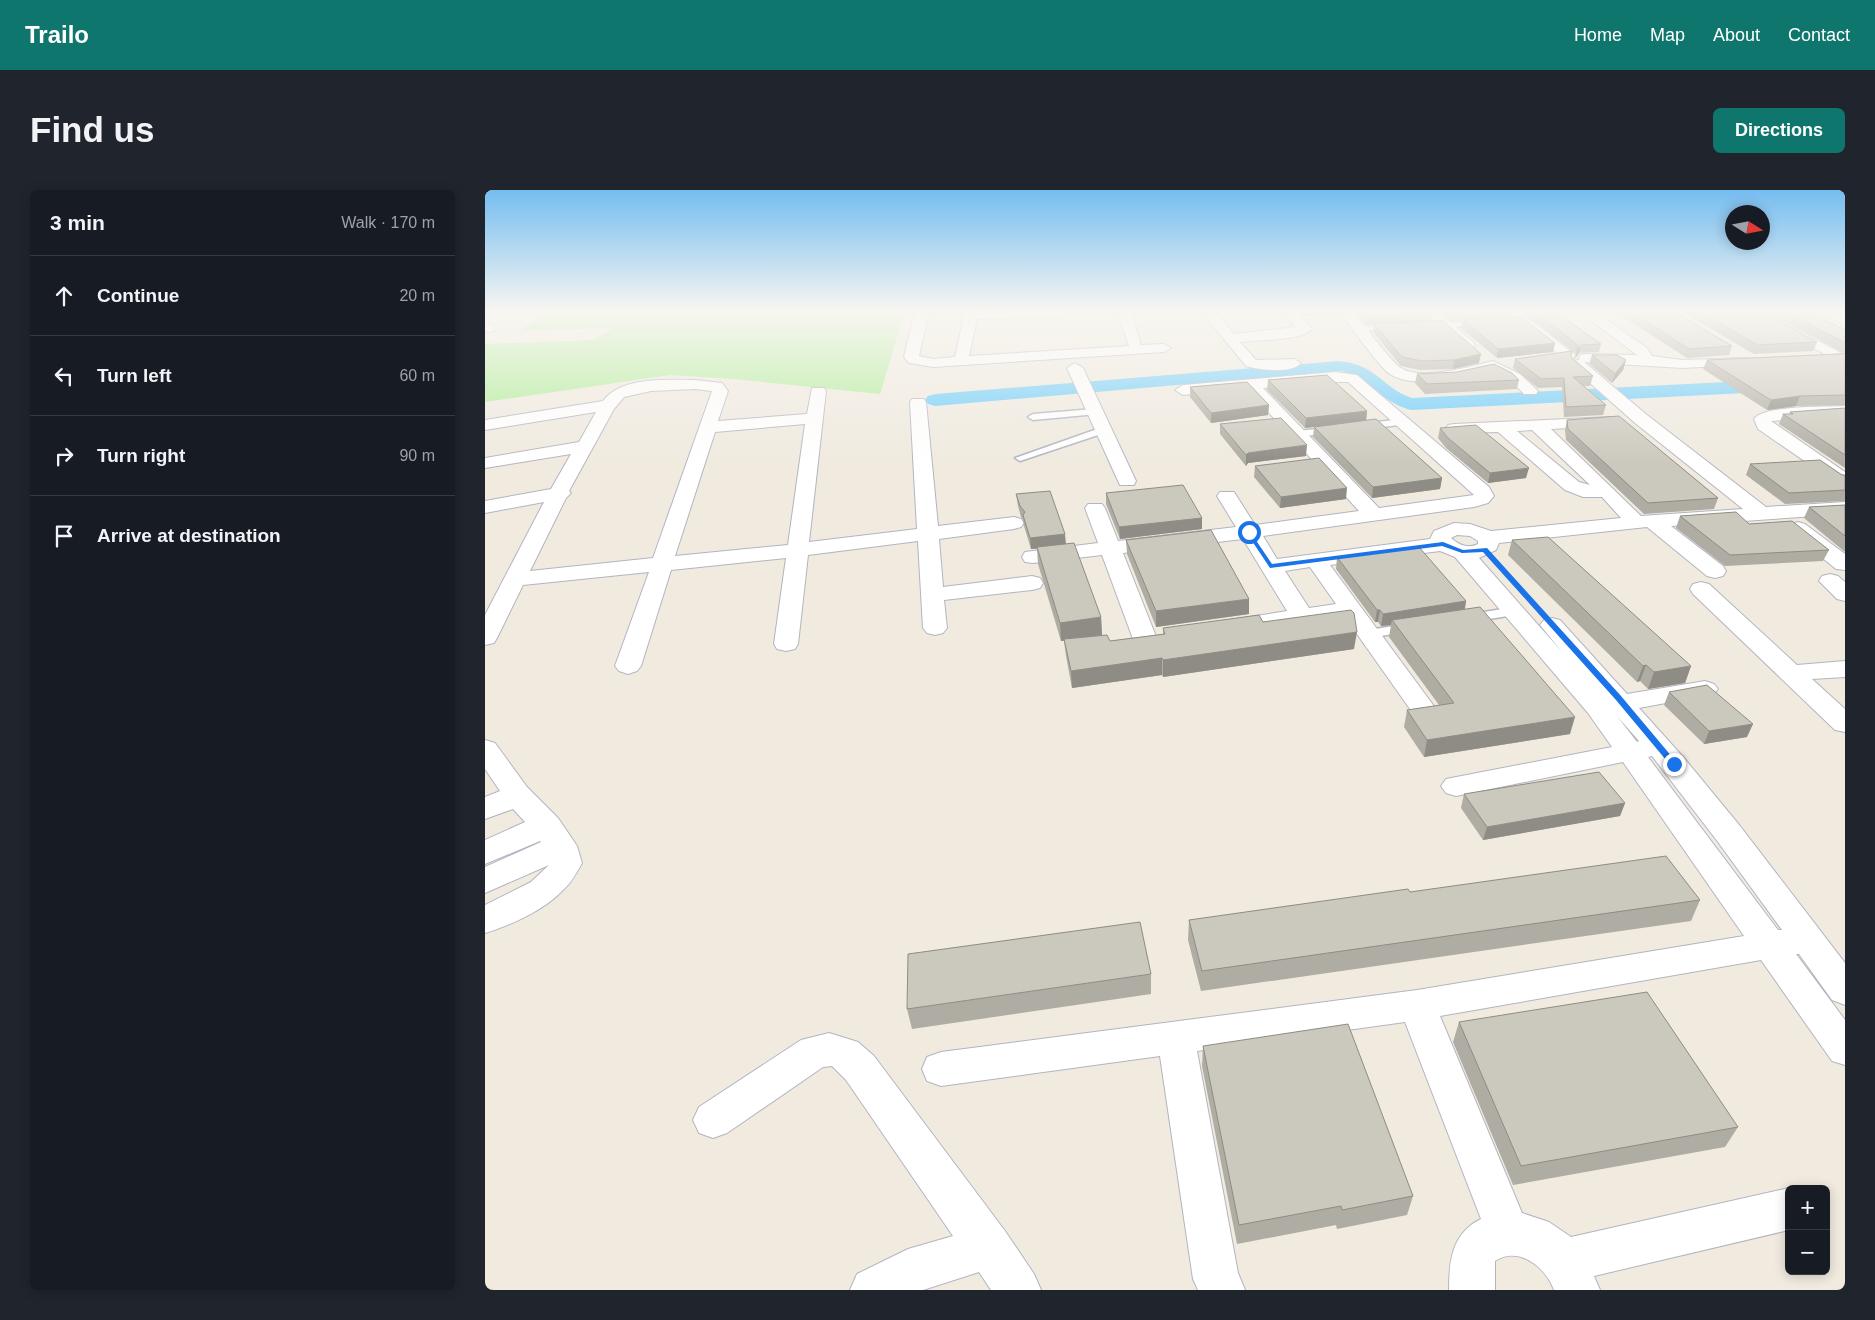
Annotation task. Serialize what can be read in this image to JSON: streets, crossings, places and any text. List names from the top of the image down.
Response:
{
  "north": "right",
  "page": {
    "header": "Trailo",
    "nav": [
      "Home",
      "Map",
      "About",
      "Contact"
    ],
    "buttons": "Directions",
    "title": "Find us",
    "heading": ["3 min", "Walk · 170 m"],
    "list": [
      ["Continue", "20 m"],
      ["Turn left", "60 m"],
      ["Turn right", "90 m"],
      "Arrive at destination"
    ],
    "map_buttons": ["+", "−"]
  }
}
